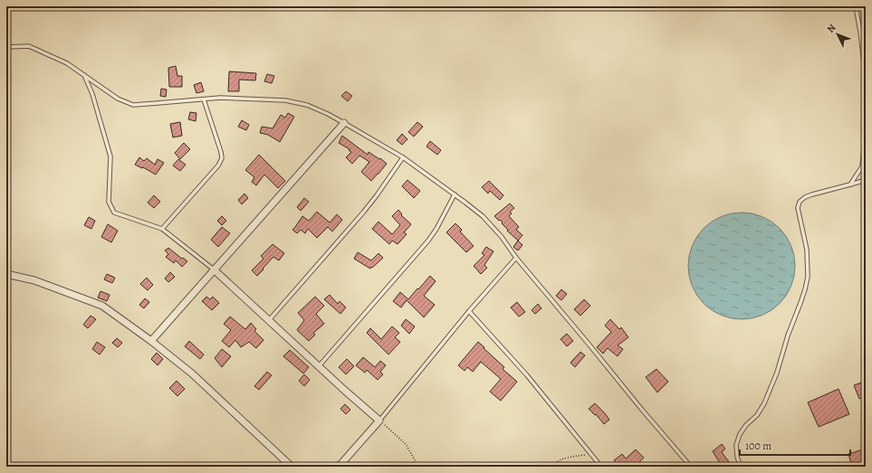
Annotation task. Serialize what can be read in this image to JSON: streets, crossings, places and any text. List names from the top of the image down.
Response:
{
  "scale_bar": "100 m",
  "north": "top left"
}
